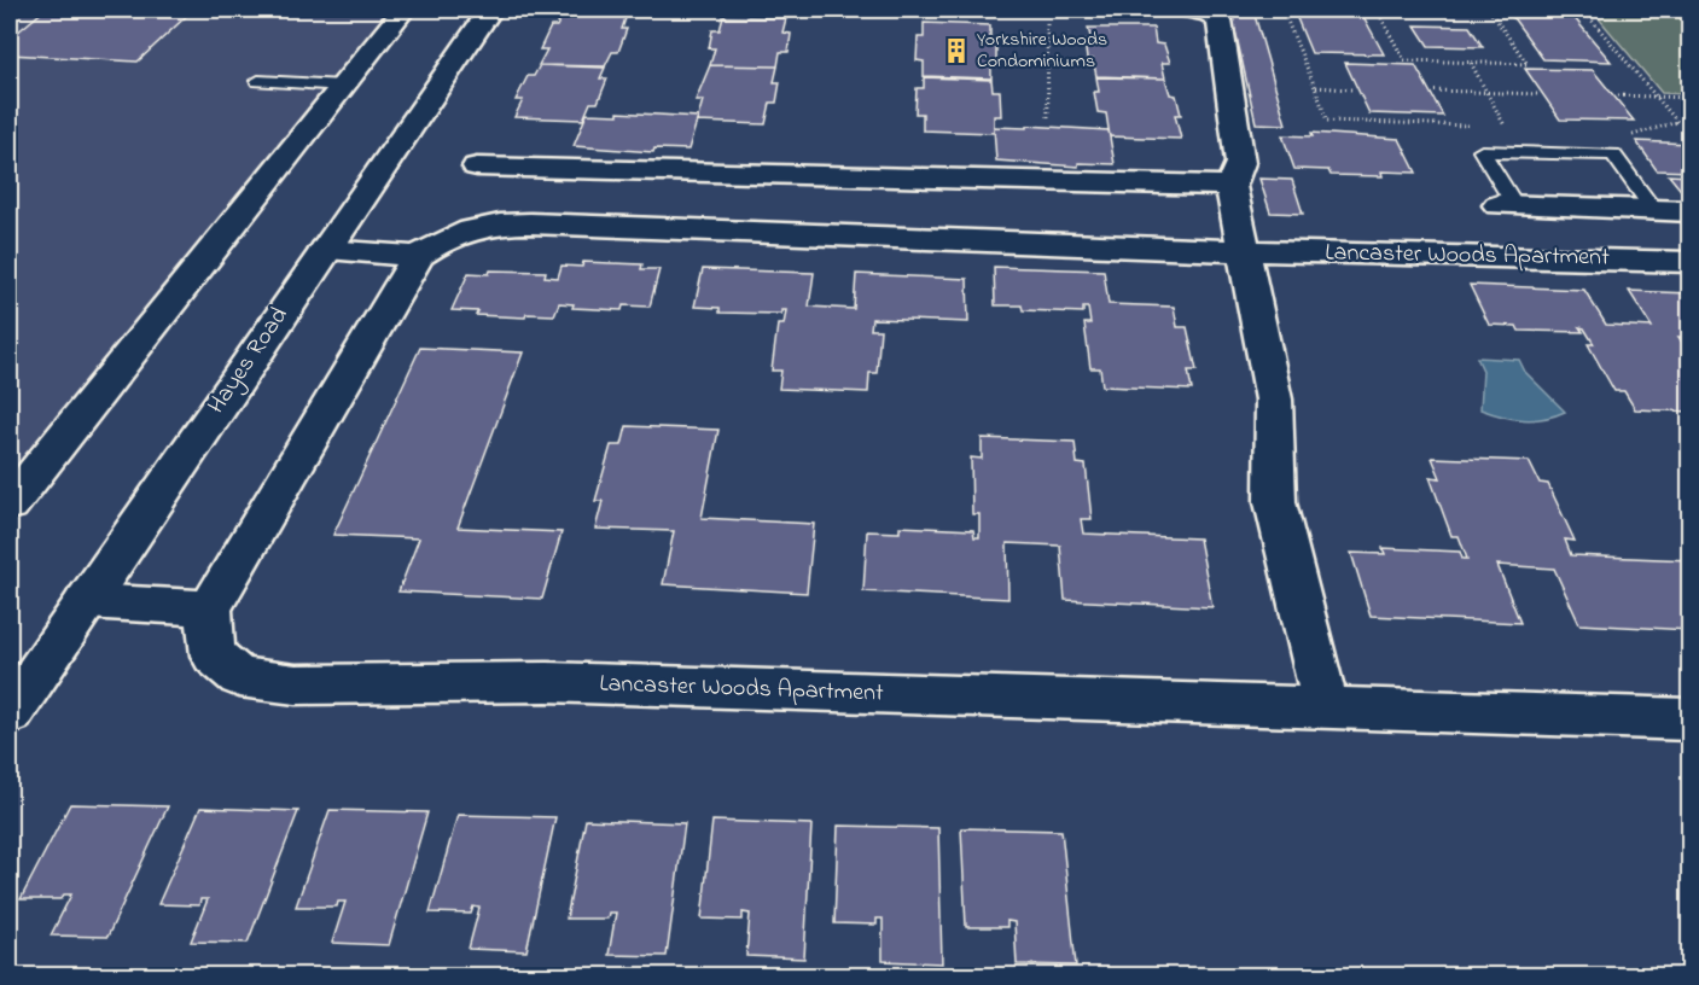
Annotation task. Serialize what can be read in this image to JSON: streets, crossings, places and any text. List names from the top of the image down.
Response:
{
  "streets": {
    "street": ["Lancaster Woods Apartment", "Hayes Road"]
  },
  "places": {
    "building": ["Yorkshire Woods Condominiums"]
  }
}
